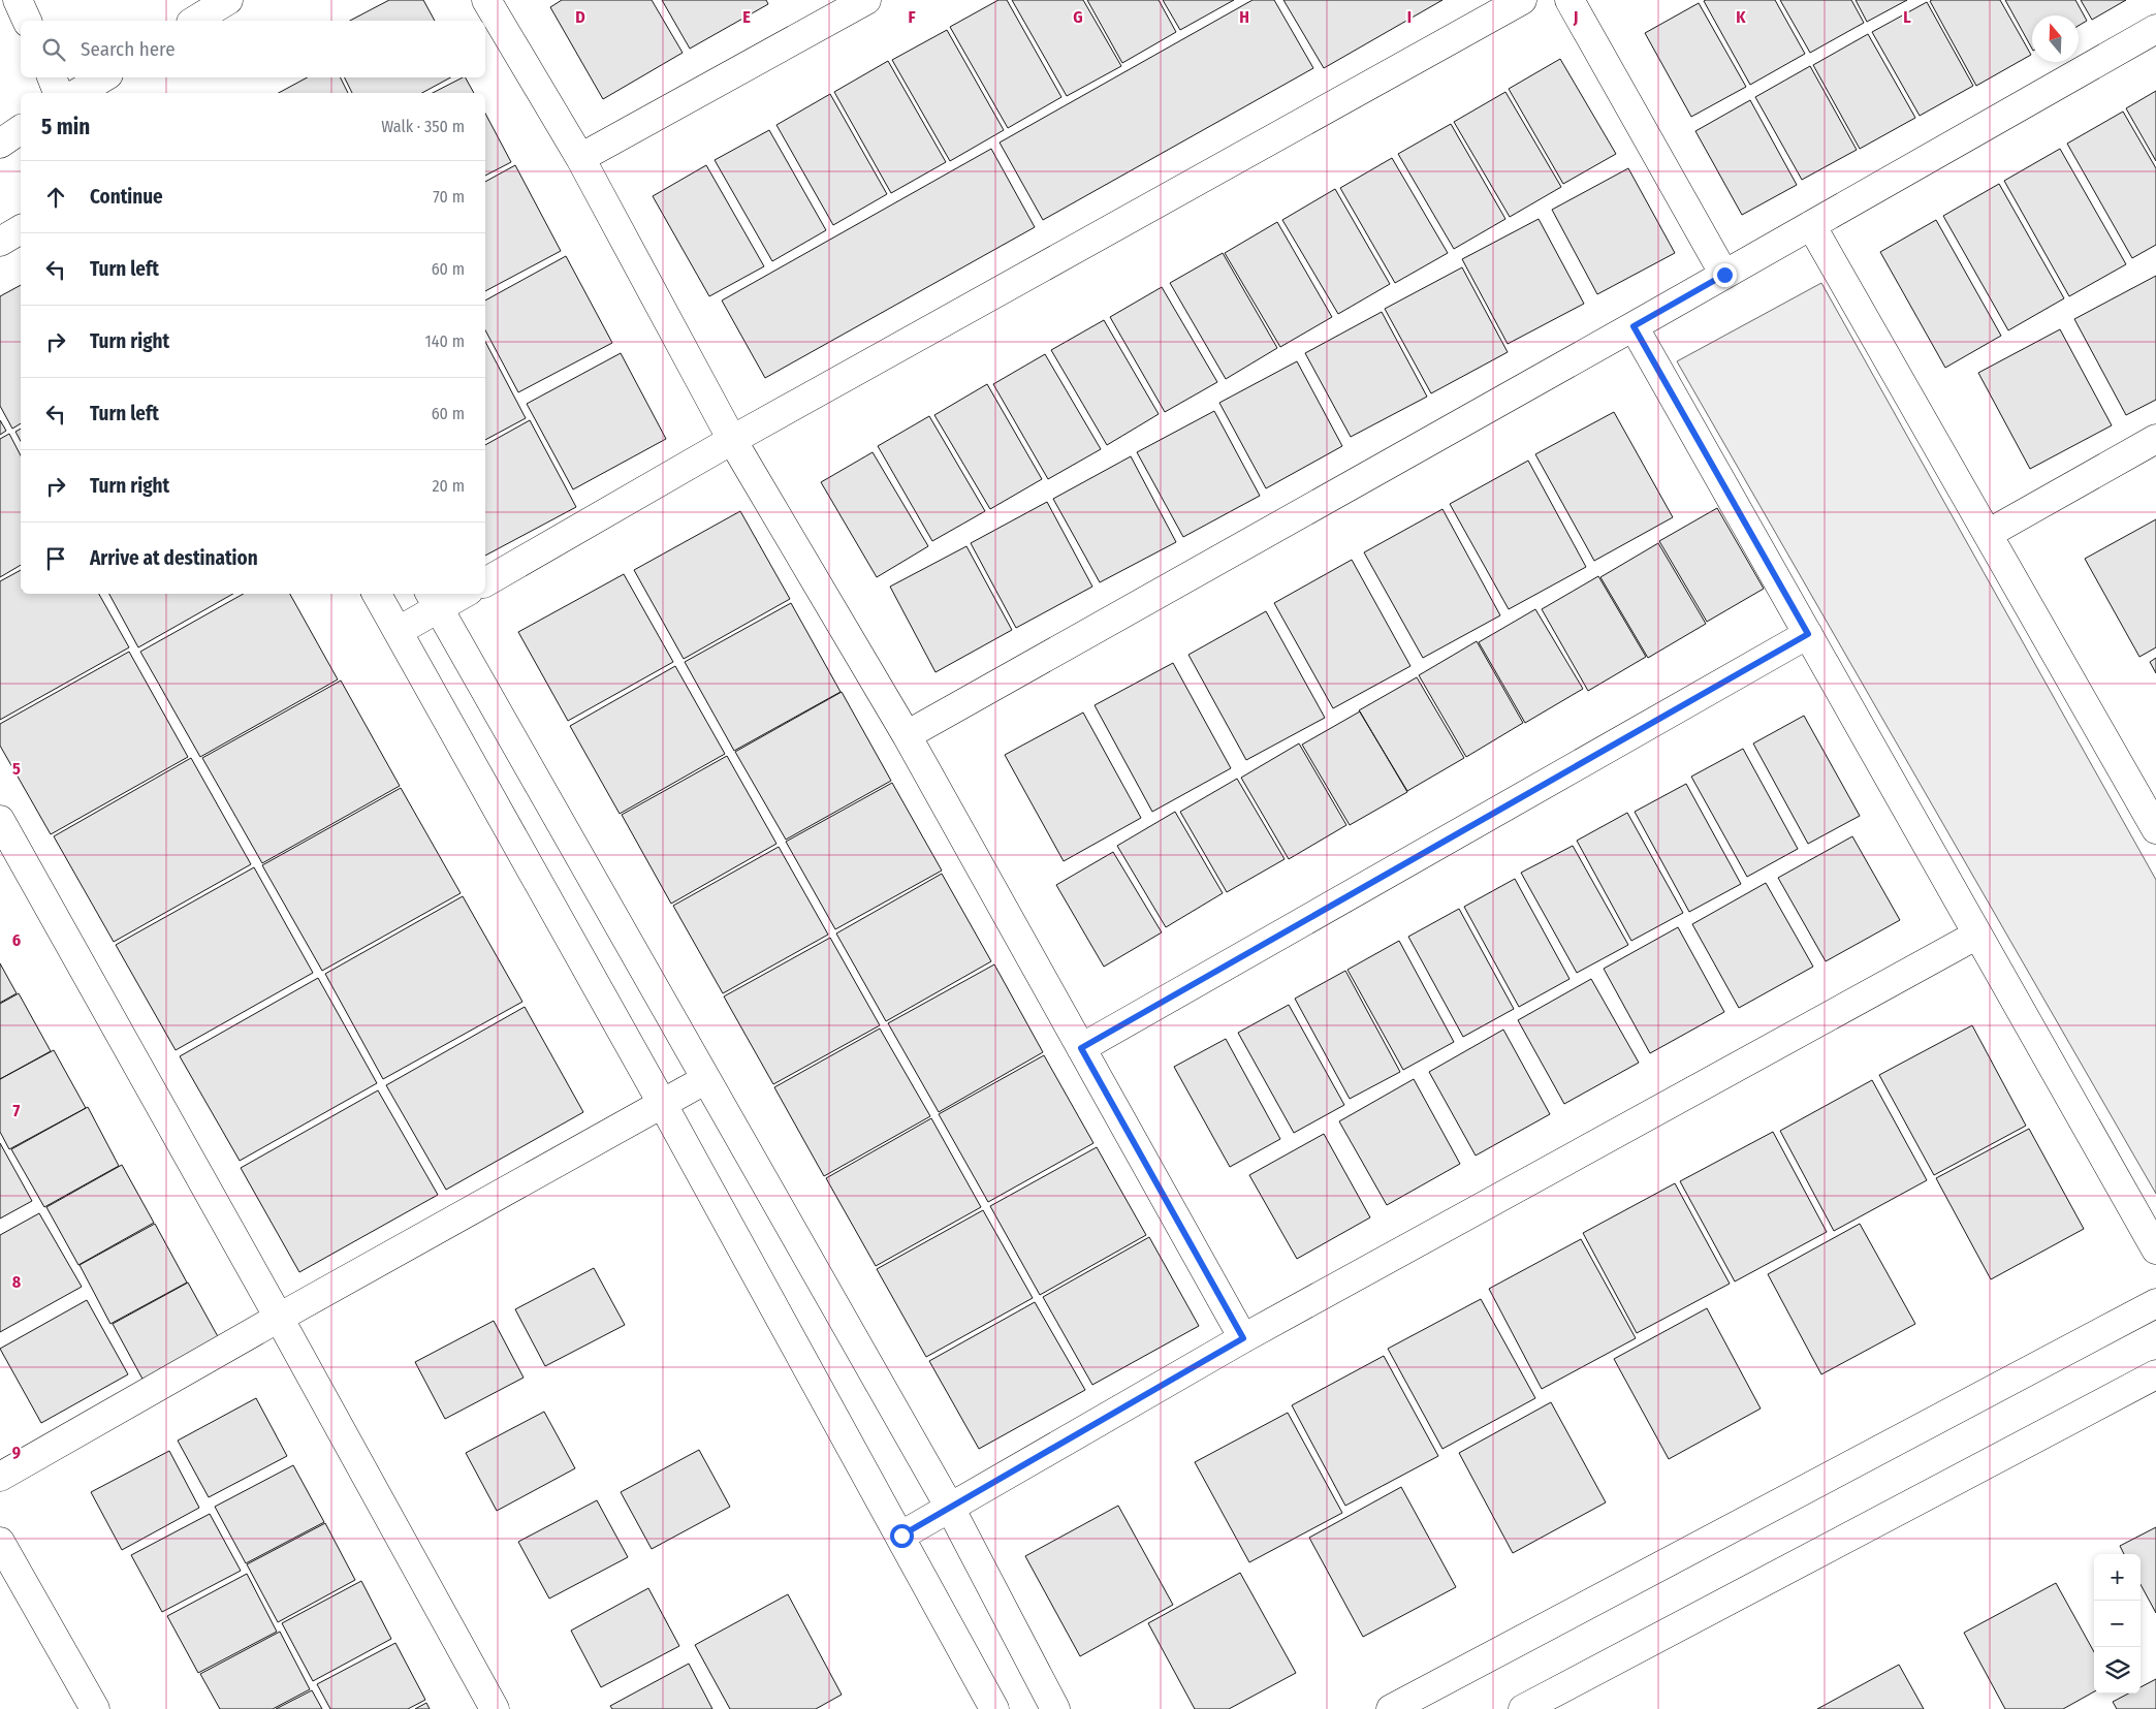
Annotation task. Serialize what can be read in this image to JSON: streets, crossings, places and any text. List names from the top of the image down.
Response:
{
  "north": "top",
  "page": {
    "search": "Search here",
    "heading": ["5 min", "Walk · 350 m"],
    "list": [
      ["Continue", "70 m"],
      ["Turn left", "60 m"],
      ["Turn right", "140 m"],
      ["Turn left", "60 m"],
      ["Turn right", "20 m"],
      "Arrive at destination"
    ],
    "map_buttons": ["+", "−"]
  },
  "grid": {
    "columns": [
      "D",
      "E",
      "F",
      "G",
      "H",
      "I",
      "J",
      "K",
      "L"
    ],
    "rows": [
      "5",
      "6",
      "7",
      "8",
      "9"
    ]
  }
}
